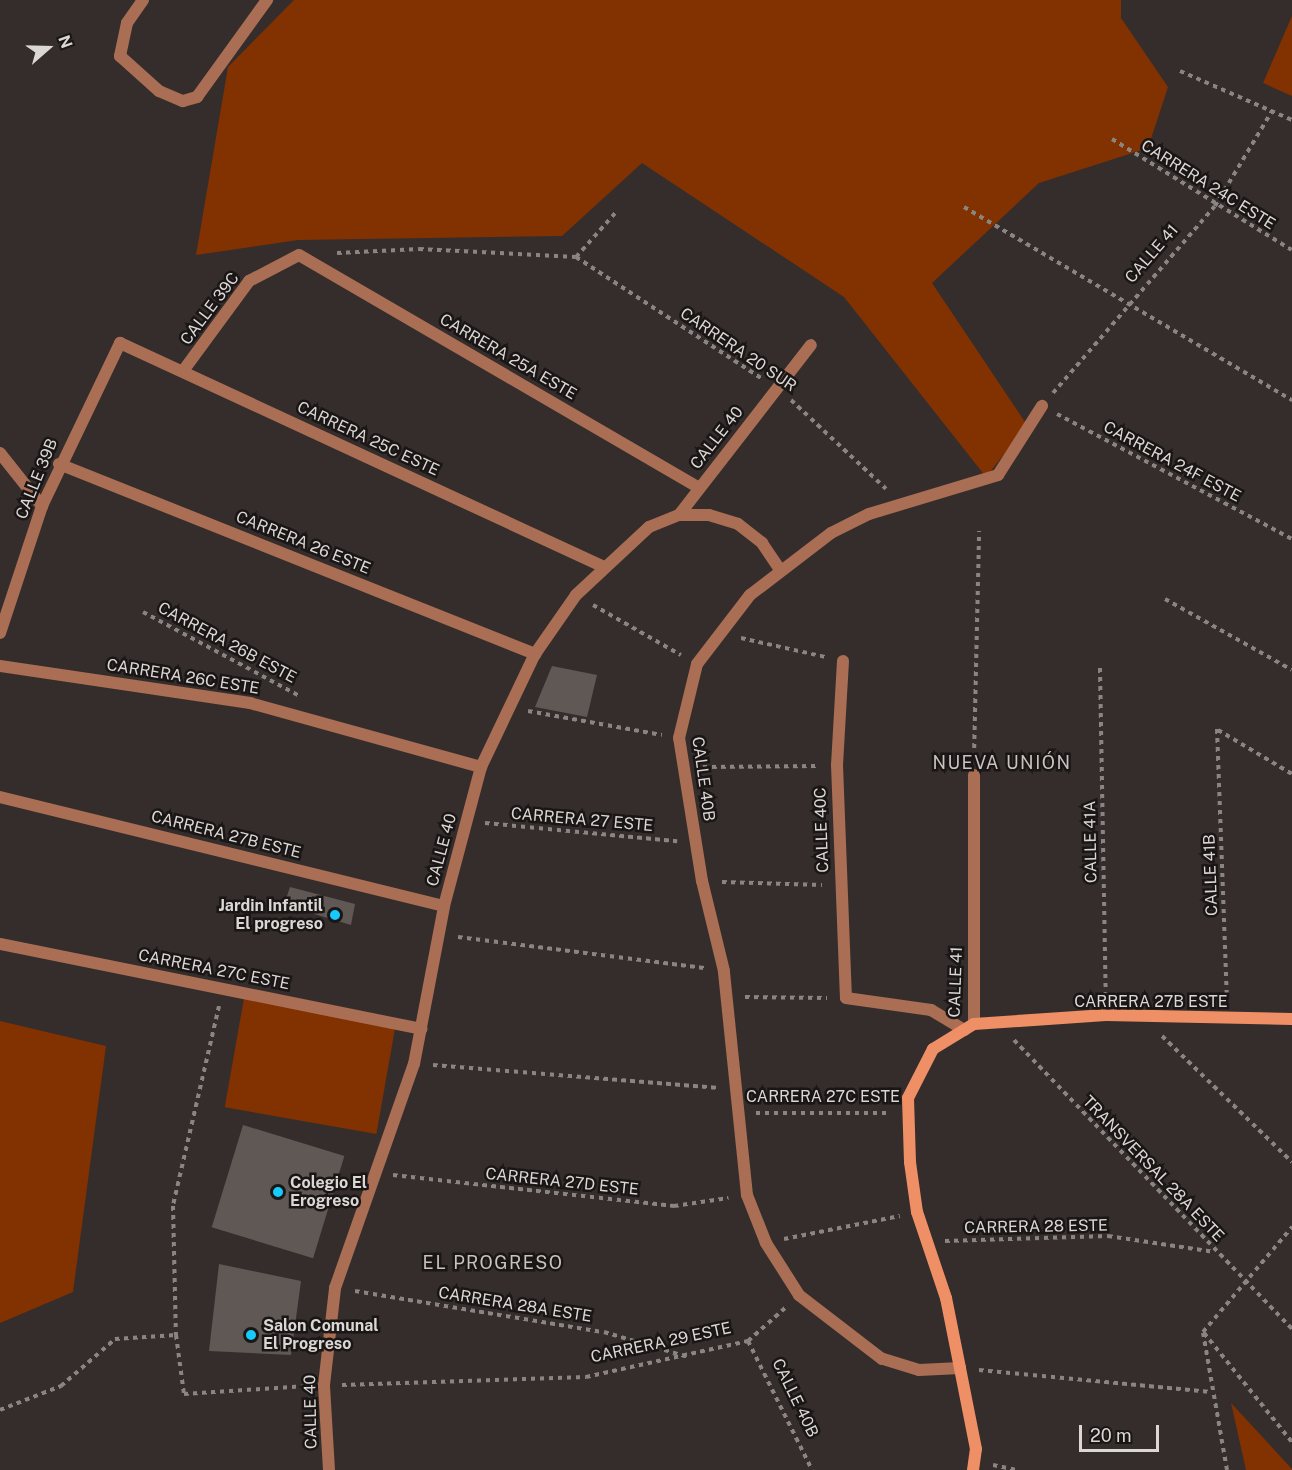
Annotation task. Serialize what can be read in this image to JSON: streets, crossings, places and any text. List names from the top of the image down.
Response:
{
  "streets": {
    "street": [
      "CALLE 41",
      "CALLE 39C",
      "CARRERA 25A ESTE",
      "CALLE 40",
      "CARRERA 25C ESTE",
      "CALLE 39B",
      "CARRERA 26 ESTE",
      "CARRERA 26C ESTE",
      "CALLE 40B",
      "CALLE 40C",
      "CARRERA 27B ESTE",
      "CARRERA 27C ESTE"
    ],
    "path": [
      "CARRERA 24C ESTE",
      "CARRERA 20 SUR",
      "CARRERA 24F ESTE",
      "CARRERA 26B ESTE",
      "CARRERA 27 ESTE",
      "CALLE 41A",
      "CALLE 41B",
      "TRANSVERSAL 28A ESTE",
      "CARRERA 27D ESTE",
      "CARRERA 28 ESTE",
      "CARRERA 28A ESTE",
      "CARRERA 29 ESTE"
    ]
  },
  "crossings": [
    ["CARRERA 24C ESTE", "CALLE 41"],
    ["CALLE 41", "CARRERA 24F ESTE"],
    ["CALLE 41", "CALLE 40B"],
    ["CALLE 41", "CARRERA 27B ESTE"],
    ["CALLE 41", "CARRERA 27C ESTE"],
    ["CALLE 41", "CARRERA 28 ESTE"],
    ["CALLE 39C", "CARRERA 25A ESTE"],
    ["CALLE 39C", "CARRERA 25C ESTE"],
    ["CARRERA 20 SUR", "CALLE 40"],
    ["CARRERA 20 SUR", "CALLE 40B"],
    ["CARRERA 25A ESTE", "CALLE 40"],
    ["CALLE 40", "CARRERA 25C ESTE"],
    ["CALLE 40", "CARRERA 26 ESTE"],
    ["CALLE 40", "CARRERA 26C ESTE"],
    ["CALLE 40", "CARRERA 27 ESTE"],
    ["CALLE 40", "CARRERA 27B ESTE"],
    ["CALLE 40", "CARRERA 27C ESTE"],
    ["CALLE 40", "CARRERA 27D ESTE"],
    ["CALLE 40", "CARRERA 28A ESTE"],
    ["CALLE 40", "CARRERA 29 ESTE"],
    ["CARRERA 25C ESTE", "CALLE 39B"],
    ["CARRERA 24F ESTE", "CALLE 40B"],
    ["CALLE 39B", "CARRERA 26 ESTE"],
    ["CALLE 40B", "CARRERA 27 ESTE"],
    ["CALLE 40B", "CARRERA 27C ESTE"],
    ["CALLE 40B", "CARRERA 27D ESTE"],
    ["CALLE 40B", "CARRERA 29 ESTE"],
    ["CARRERA 27B ESTE", "CALLE 41A"],
    ["CARRERA 27B ESTE", "CALLE 41B"],
    ["CARRERA 27B ESTE", "TRANSVERSAL 28A ESTE"],
    ["TRANSVERSAL 28A ESTE", "CARRERA 28 ESTE"],
    ["CARRERA 28A ESTE", "CARRERA 29 ESTE"]
  ],
  "districts": ["NUEVA UNIÓN", "EL PROGRESO"],
  "places": ["Jardin Infantil El progreso", "Colegio El Erogreso", "Salon Comunal El Progreso"],
  "scale_bar": "20 m",
  "north": "right"
}
